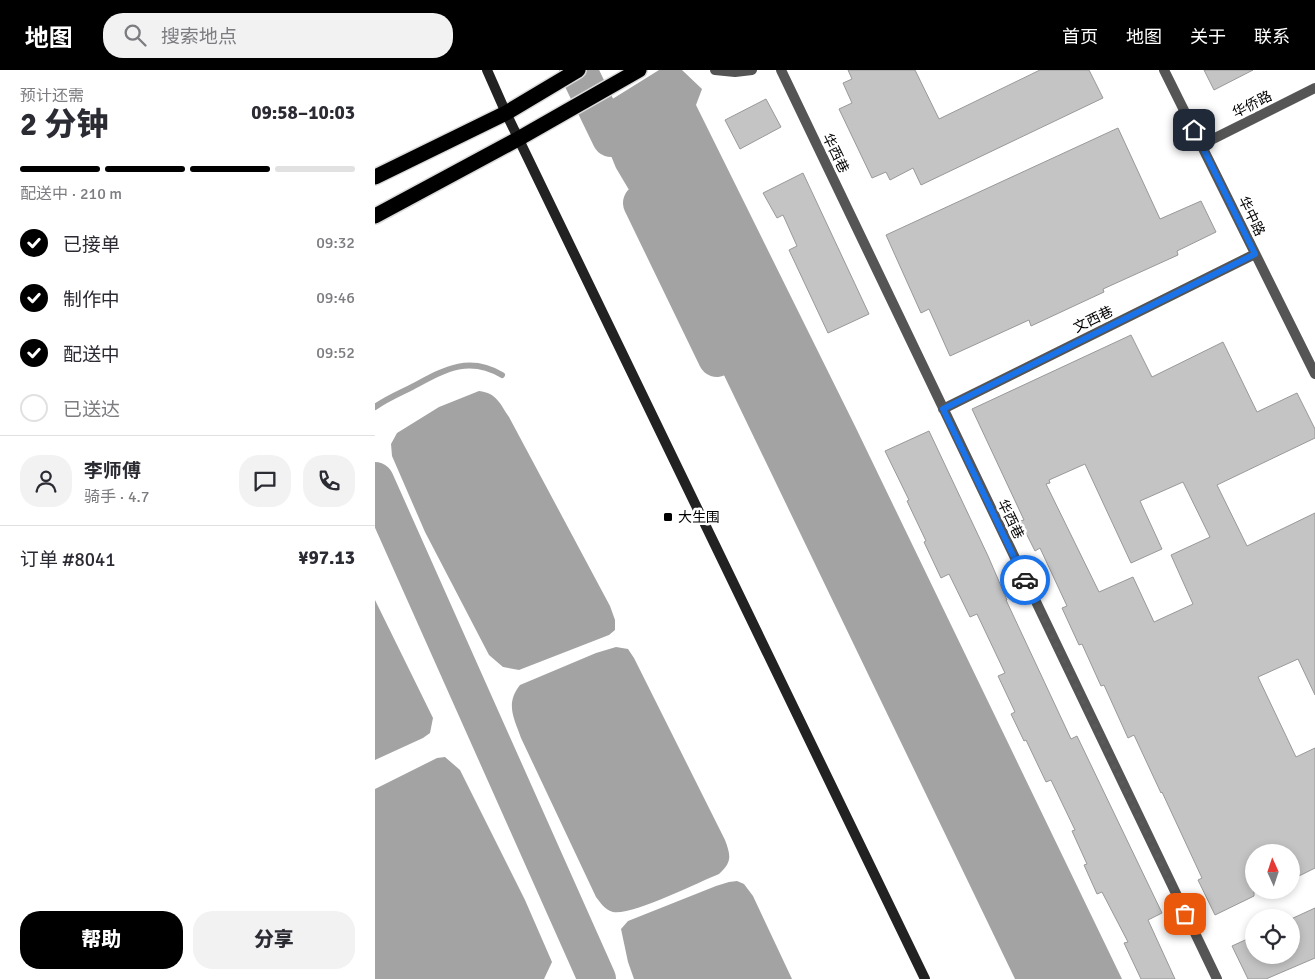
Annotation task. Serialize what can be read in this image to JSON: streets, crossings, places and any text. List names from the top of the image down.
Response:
{
  "streets": {
    "street": [
      "华侨路",
      "华西巷",
      "华中路",
      "文西巷"
    ]
  },
  "crossings": [
    ["华侨路", "华中路"],
    ["华西巷", "文西巷"],
    ["华中路", "文西巷"]
  ],
  "places": {
    "transit": ["大生围"]
  },
  "north": "top",
  "page": {
    "header": "地图",
    "search": "搜索地点",
    "nav": [
      "首页",
      "地图",
      "关于",
      "联系"
    ],
    "heading": ["2 分钟", "预计还需", "09:58–10:03"],
    "panel": [
      "李师傅",
      "骑手 · 4.7",
      "订单 #8041",
      "¥97.13"
    ],
    "bar": "配送中 · 210 m",
    "list": [
      ["已接单", "09:32"],
      ["制作中", "09:46"],
      ["配送中", "09:52"],
      "已送达"
    ],
    "buttons": ["帮助", "分享"]
  }
}
